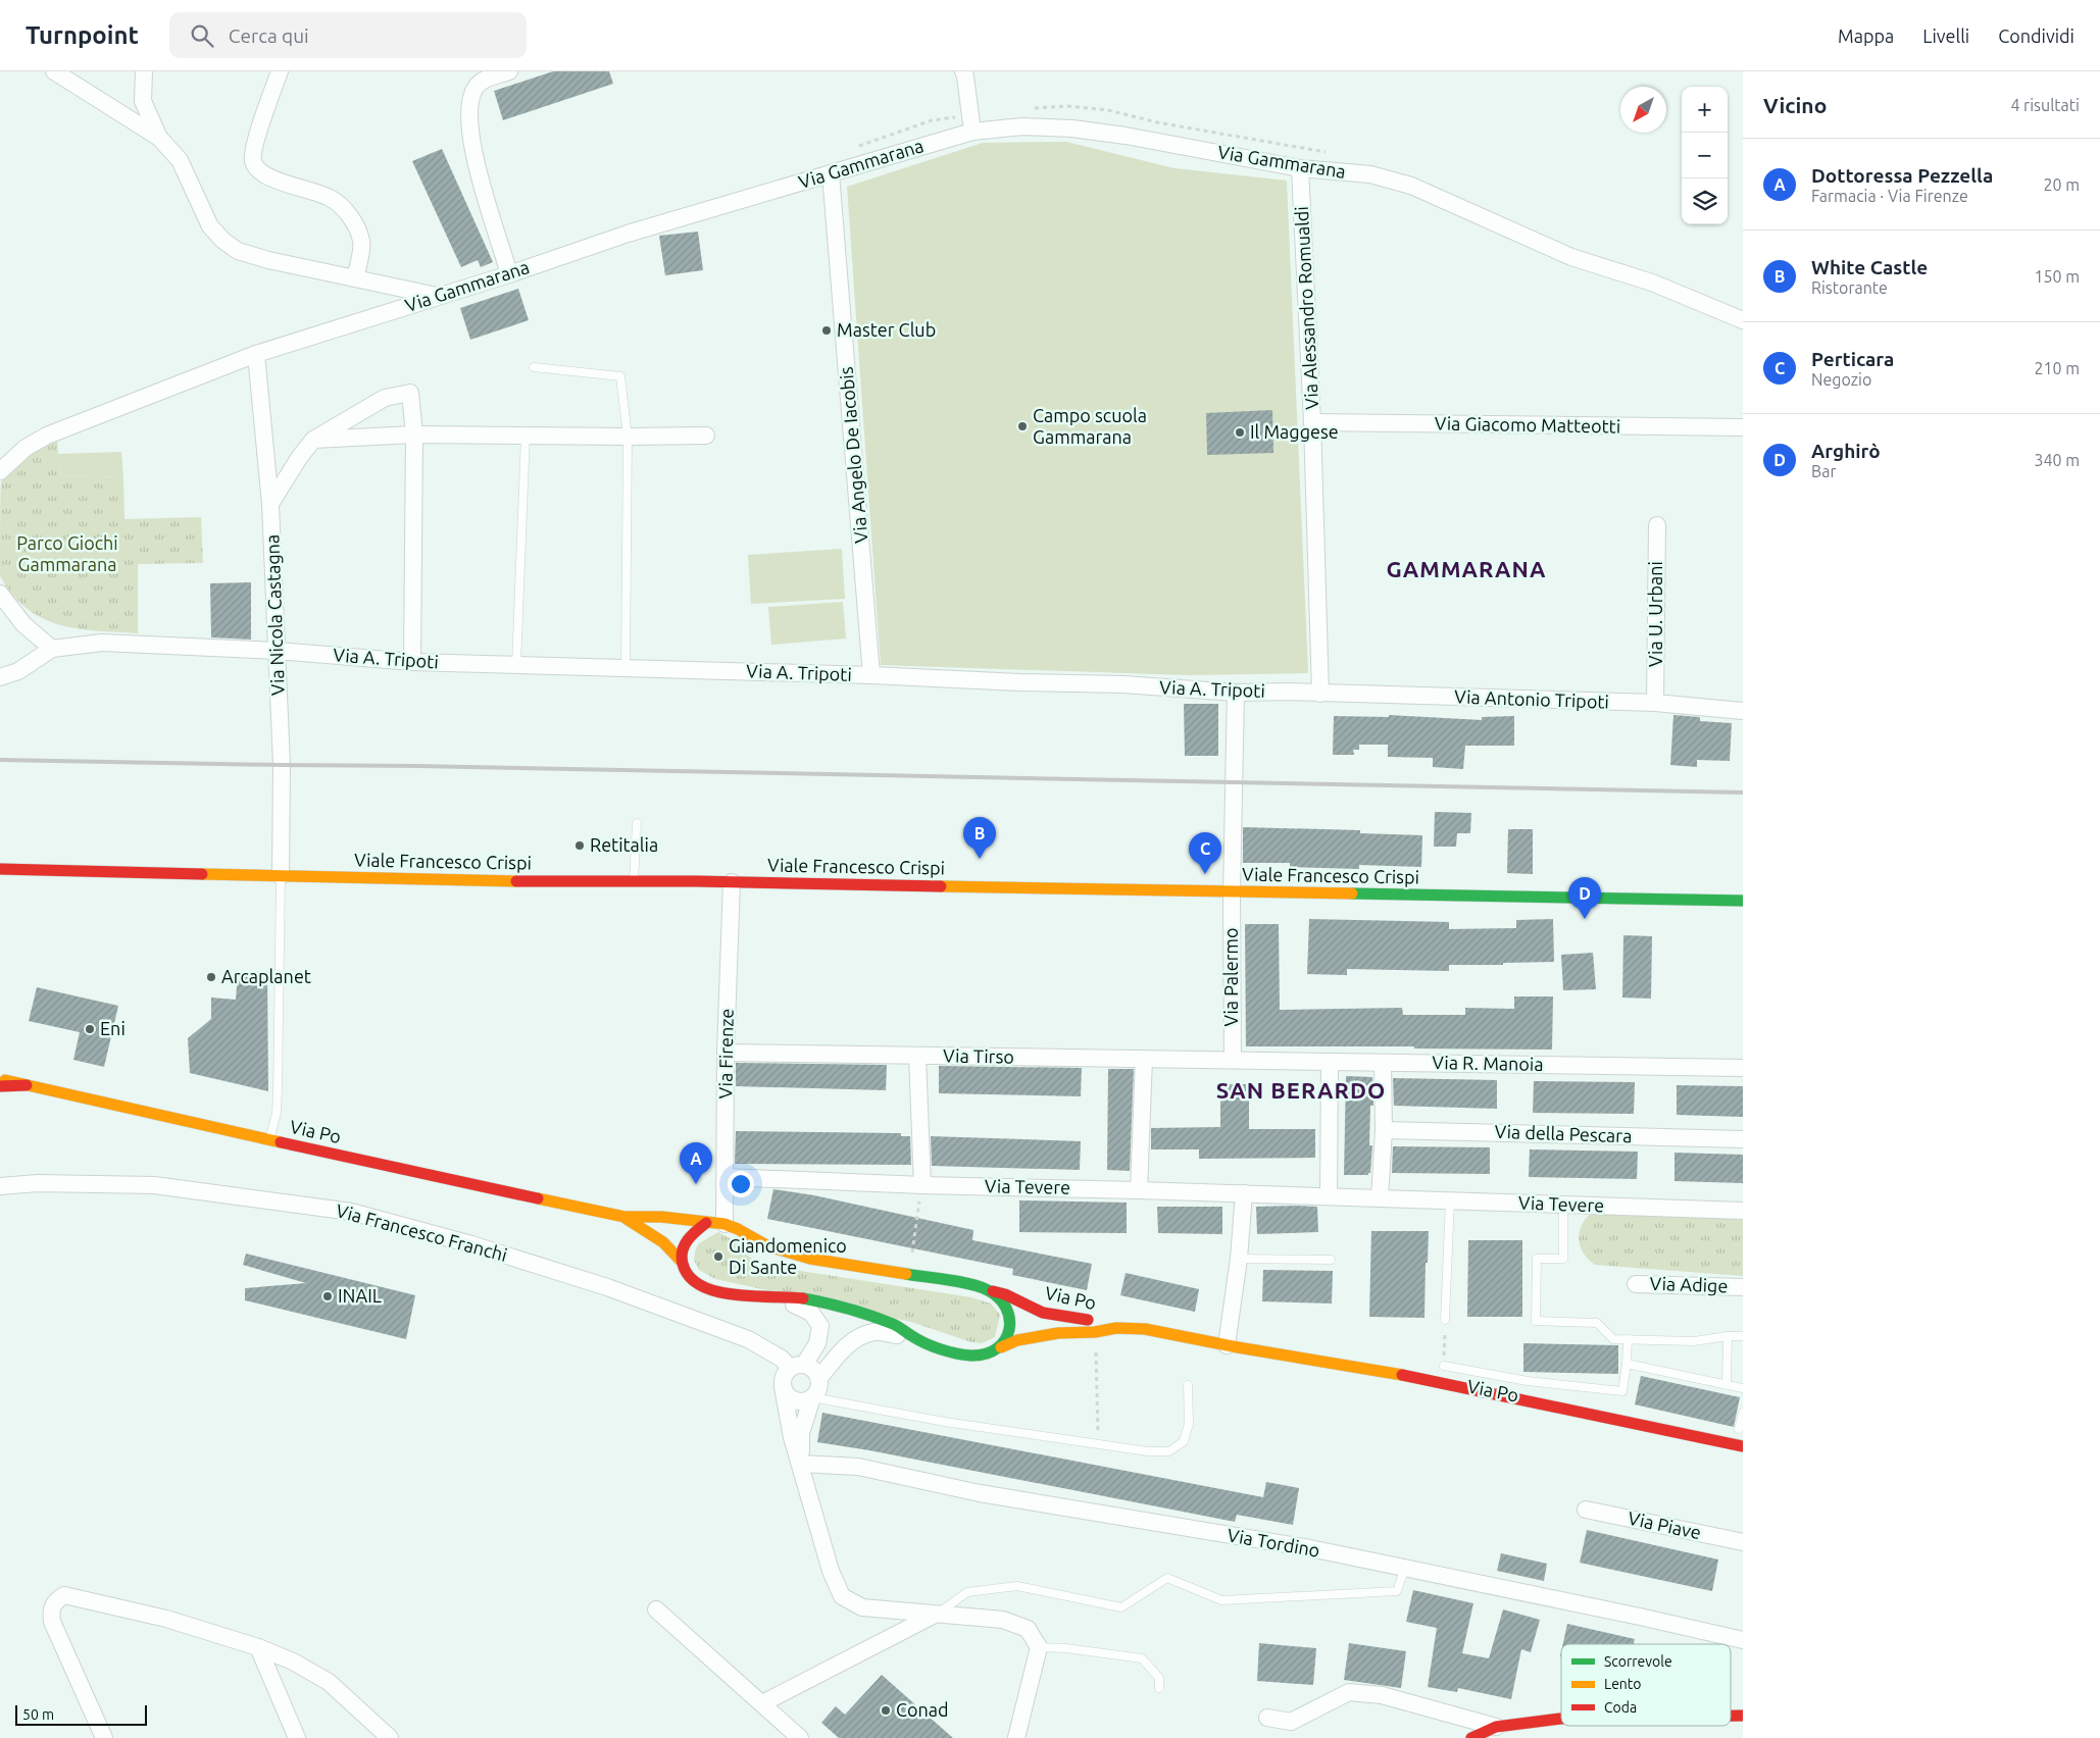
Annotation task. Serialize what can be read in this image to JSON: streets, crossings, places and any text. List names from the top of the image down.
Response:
{
  "streets": {
    "main road": ["Viale Francesco Crispi", "Via Po"],
    "street": [
      "Via Gammarana",
      "Via Alessandro Romualdi",
      "Via Giacomo Matteotti",
      "Via Angelo De Iacobis",
      "Via U. Urbani",
      "Via Nicola Castagna",
      "Via A. Tripoti",
      "Via Antonio Tripoti",
      "Via Palermo",
      "Via Firenze",
      "Via Tirso",
      "Via R. Manoia",
      "Via della Pescara",
      "Via Tevere",
      "Via Francesco Franchi",
      "Via Adige",
      "Via Piave",
      "Via Tordino"
    ]
  },
  "crossings": [
    ["Via Gammarana", "Via Alessandro Romualdi"],
    ["Via Gammarana", "Via Angelo De Iacobis"],
    ["Via Gammarana", "Via Nicola Castagna"],
    ["Via Alessandro Romualdi", "Via Giacomo Matteotti"],
    ["Via Alessandro Romualdi", "Via A. Tripoti"],
    ["Via Alessandro Romualdi", "Via Antonio Tripoti"],
    ["Via Angelo De Iacobis", "Via A. Tripoti"],
    ["Via U. Urbani", "Via Antonio Tripoti"],
    ["Via Nicola Castagna", "Via A. Tripoti"],
    ["Via Nicola Castagna", "Viale Francesco Crispi"],
    ["Via A. Tripoti", "Via Antonio Tripoti"],
    ["Via A. Tripoti", "Via Palermo"],
    ["Viale Francesco Crispi", "Via Palermo"],
    ["Viale Francesco Crispi", "Via Firenze"],
    ["Via Palermo", "Via Tirso"],
    ["Via Palermo", "Via R. Manoia"],
    ["Via Firenze", "Via Tirso"],
    ["Via Firenze", "Via Po"],
    ["Via Firenze", "Via Tevere"],
    ["Via Tirso", "Via R. Manoia"]
  ],
  "districts": ["GAMMARANA", "SAN BERARDO"],
  "parks": ["Parco Giochi Gammarana"],
  "places": [
    "Master Club",
    "Campo scuola Gammarana",
    "Il Maggese",
    "Retitalia",
    "Arcaplanet",
    "Eni",
    "Giandomenico Di Sante",
    "INAIL",
    "Conad"
  ],
  "legend": ["Scorrevole", "Lento", "Coda"],
  "scale_bar": "50 m",
  "north": "bottom left",
  "page": {
    "header": "Turnpoint",
    "search": "Cerca qui",
    "nav": ["Mappa", "Livelli", "Condividi"],
    "heading": ["Vicino", "4 risultati"],
    "map_buttons": ["+", "−"],
    "list": [
      {
        "mark": "A",
        "name": "Dottoressa Pezzella",
        "note": "Farmacia · Via Firenze",
        "value": "20 m"
      },
      {
        "mark": "B",
        "name": "White Castle",
        "note": "Ristorante",
        "value": "150 m"
      },
      {
        "mark": "C",
        "name": "Perticara",
        "note": "Negozio",
        "value": "210 m"
      },
      {
        "mark": "D",
        "name": "Arghirò",
        "note": "Bar",
        "value": "340 m"
      }
    ],
    "pins": [
      "B",
      "C",
      "D",
      "A"
    ],
    "scale": "50 m"
  }
}
